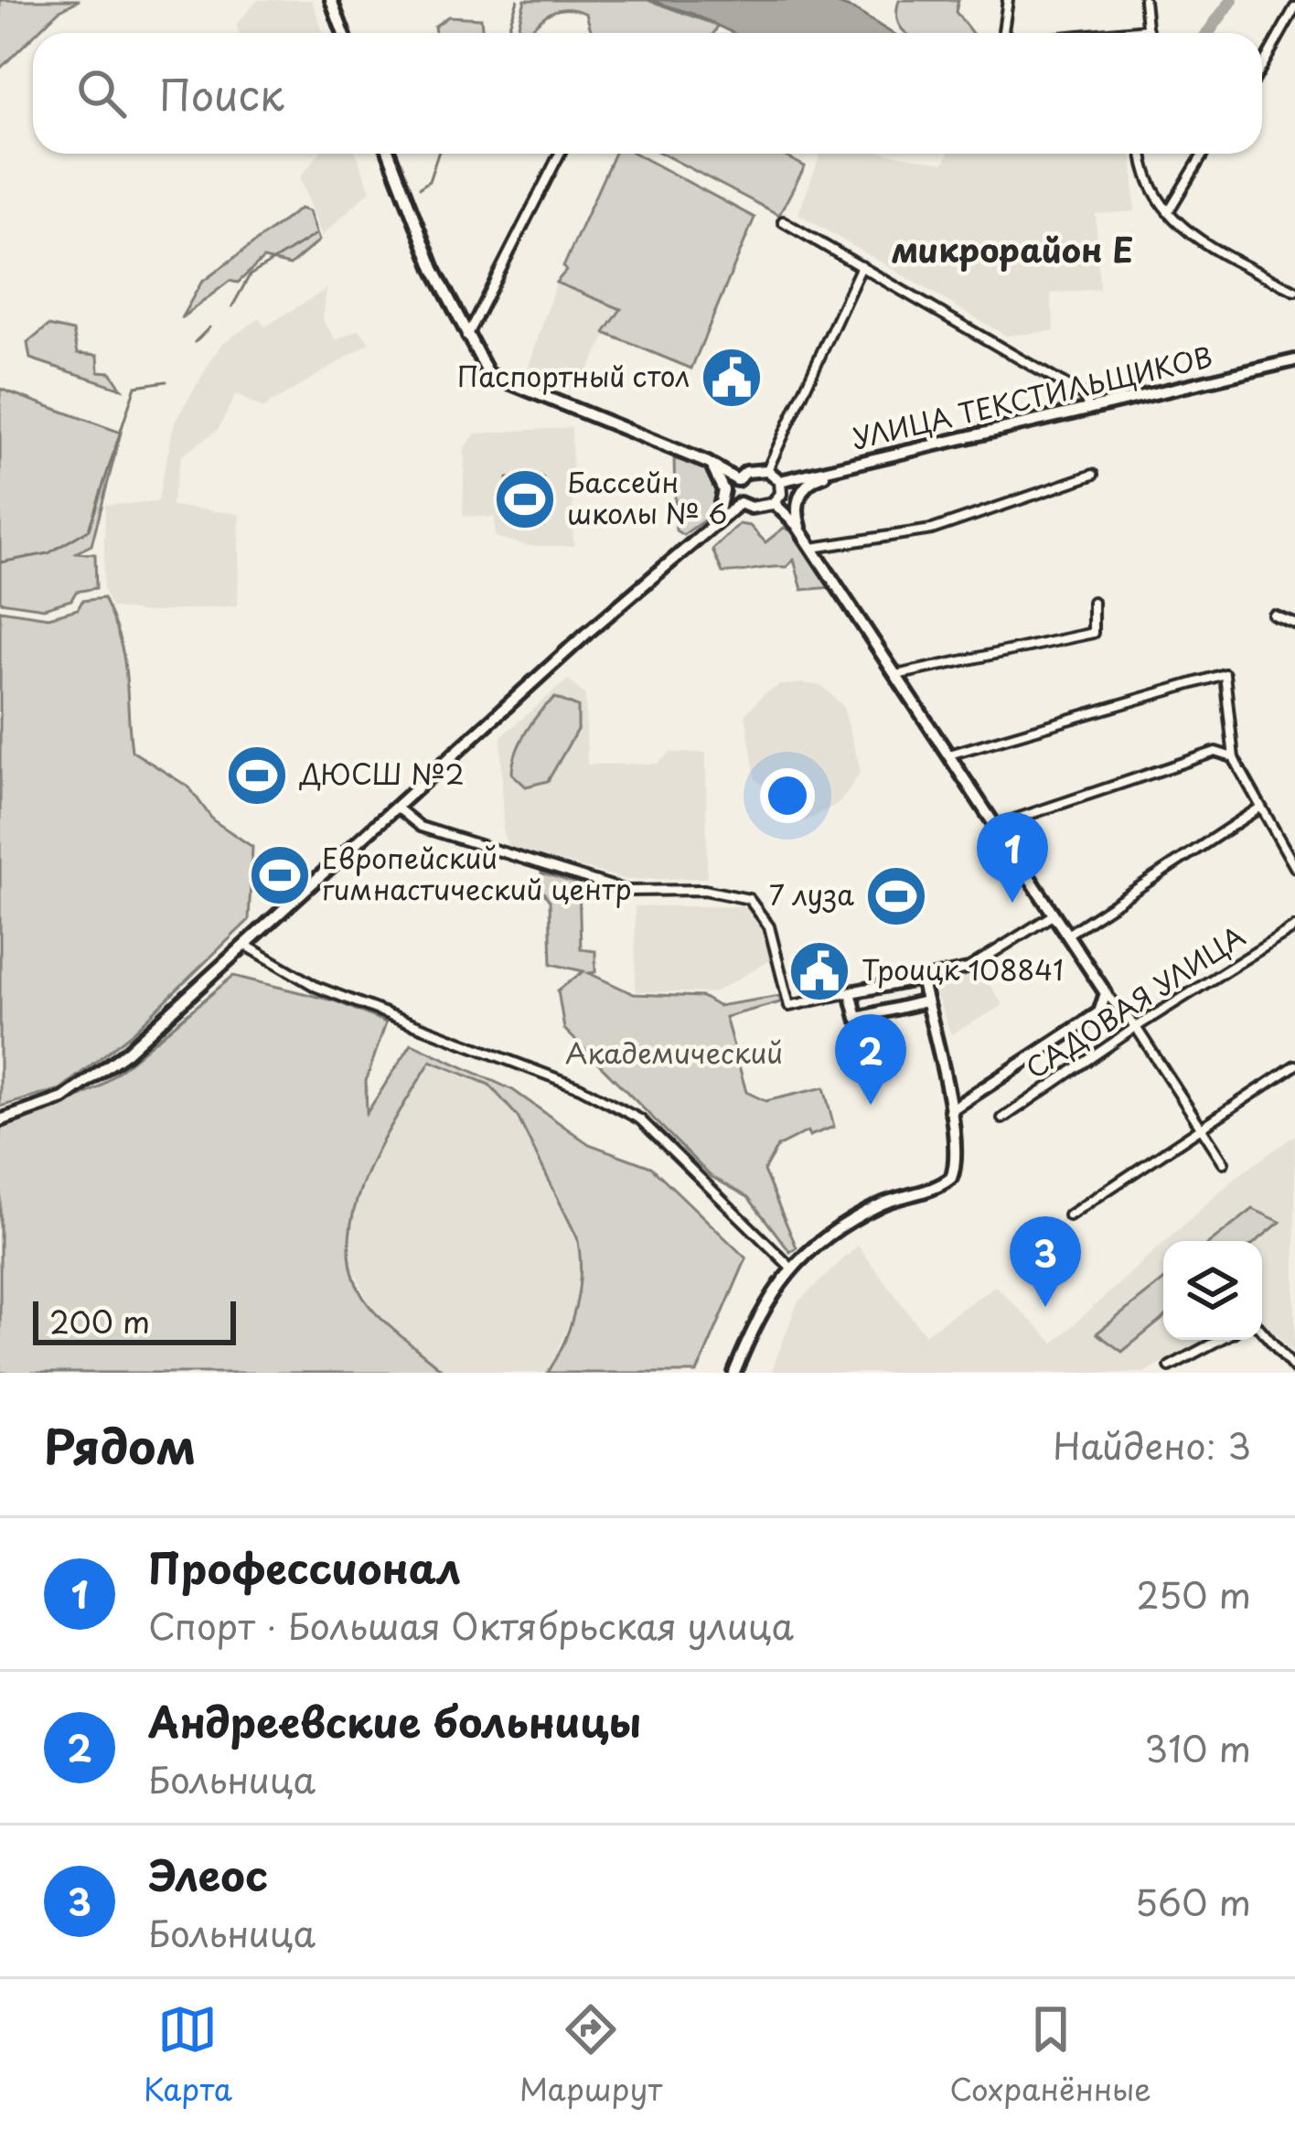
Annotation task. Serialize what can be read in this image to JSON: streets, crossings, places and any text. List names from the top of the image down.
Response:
{
  "streets": {
    "main road": ["УЛИЦА ТЕКСТИЛЬЩИКОВ"],
    "street": ["САДОВАЯ УЛИЦА"]
  },
  "districts": ["микрорайон Е"],
  "parks": ["Академический"],
  "places": {
    "public building": ["Паспортный стол", "Троицк 108841"],
    "sports": [
      "Бассейн школы № 6",
      "ДЮСШ №2",
      "Европейский гимнастический центр",
      "7 луза"
    ]
  },
  "scale_bar": "200 m",
  "page": {
    "search": "Поиск",
    "pins": ["1", "2", "3"],
    "scale": "200 m",
    "heading": ["Рядом", "Найдено: 3"],
    "list": [
      {
        "mark": "1",
        "name": "Профессионал",
        "note": "Спорт · Большая Октябрьская улица",
        "value": "250 m"
      },
      {
        "mark": "2",
        "name": "Андреевские больницы",
        "note": "Больница",
        "value": "310 m"
      },
      {
        "mark": "3",
        "name": "Элеос",
        "note": "Больница",
        "value": "560 m"
      }
    ],
    "nav": ["Карта", "Маршрут", "Сохранённые"]
  }
}
